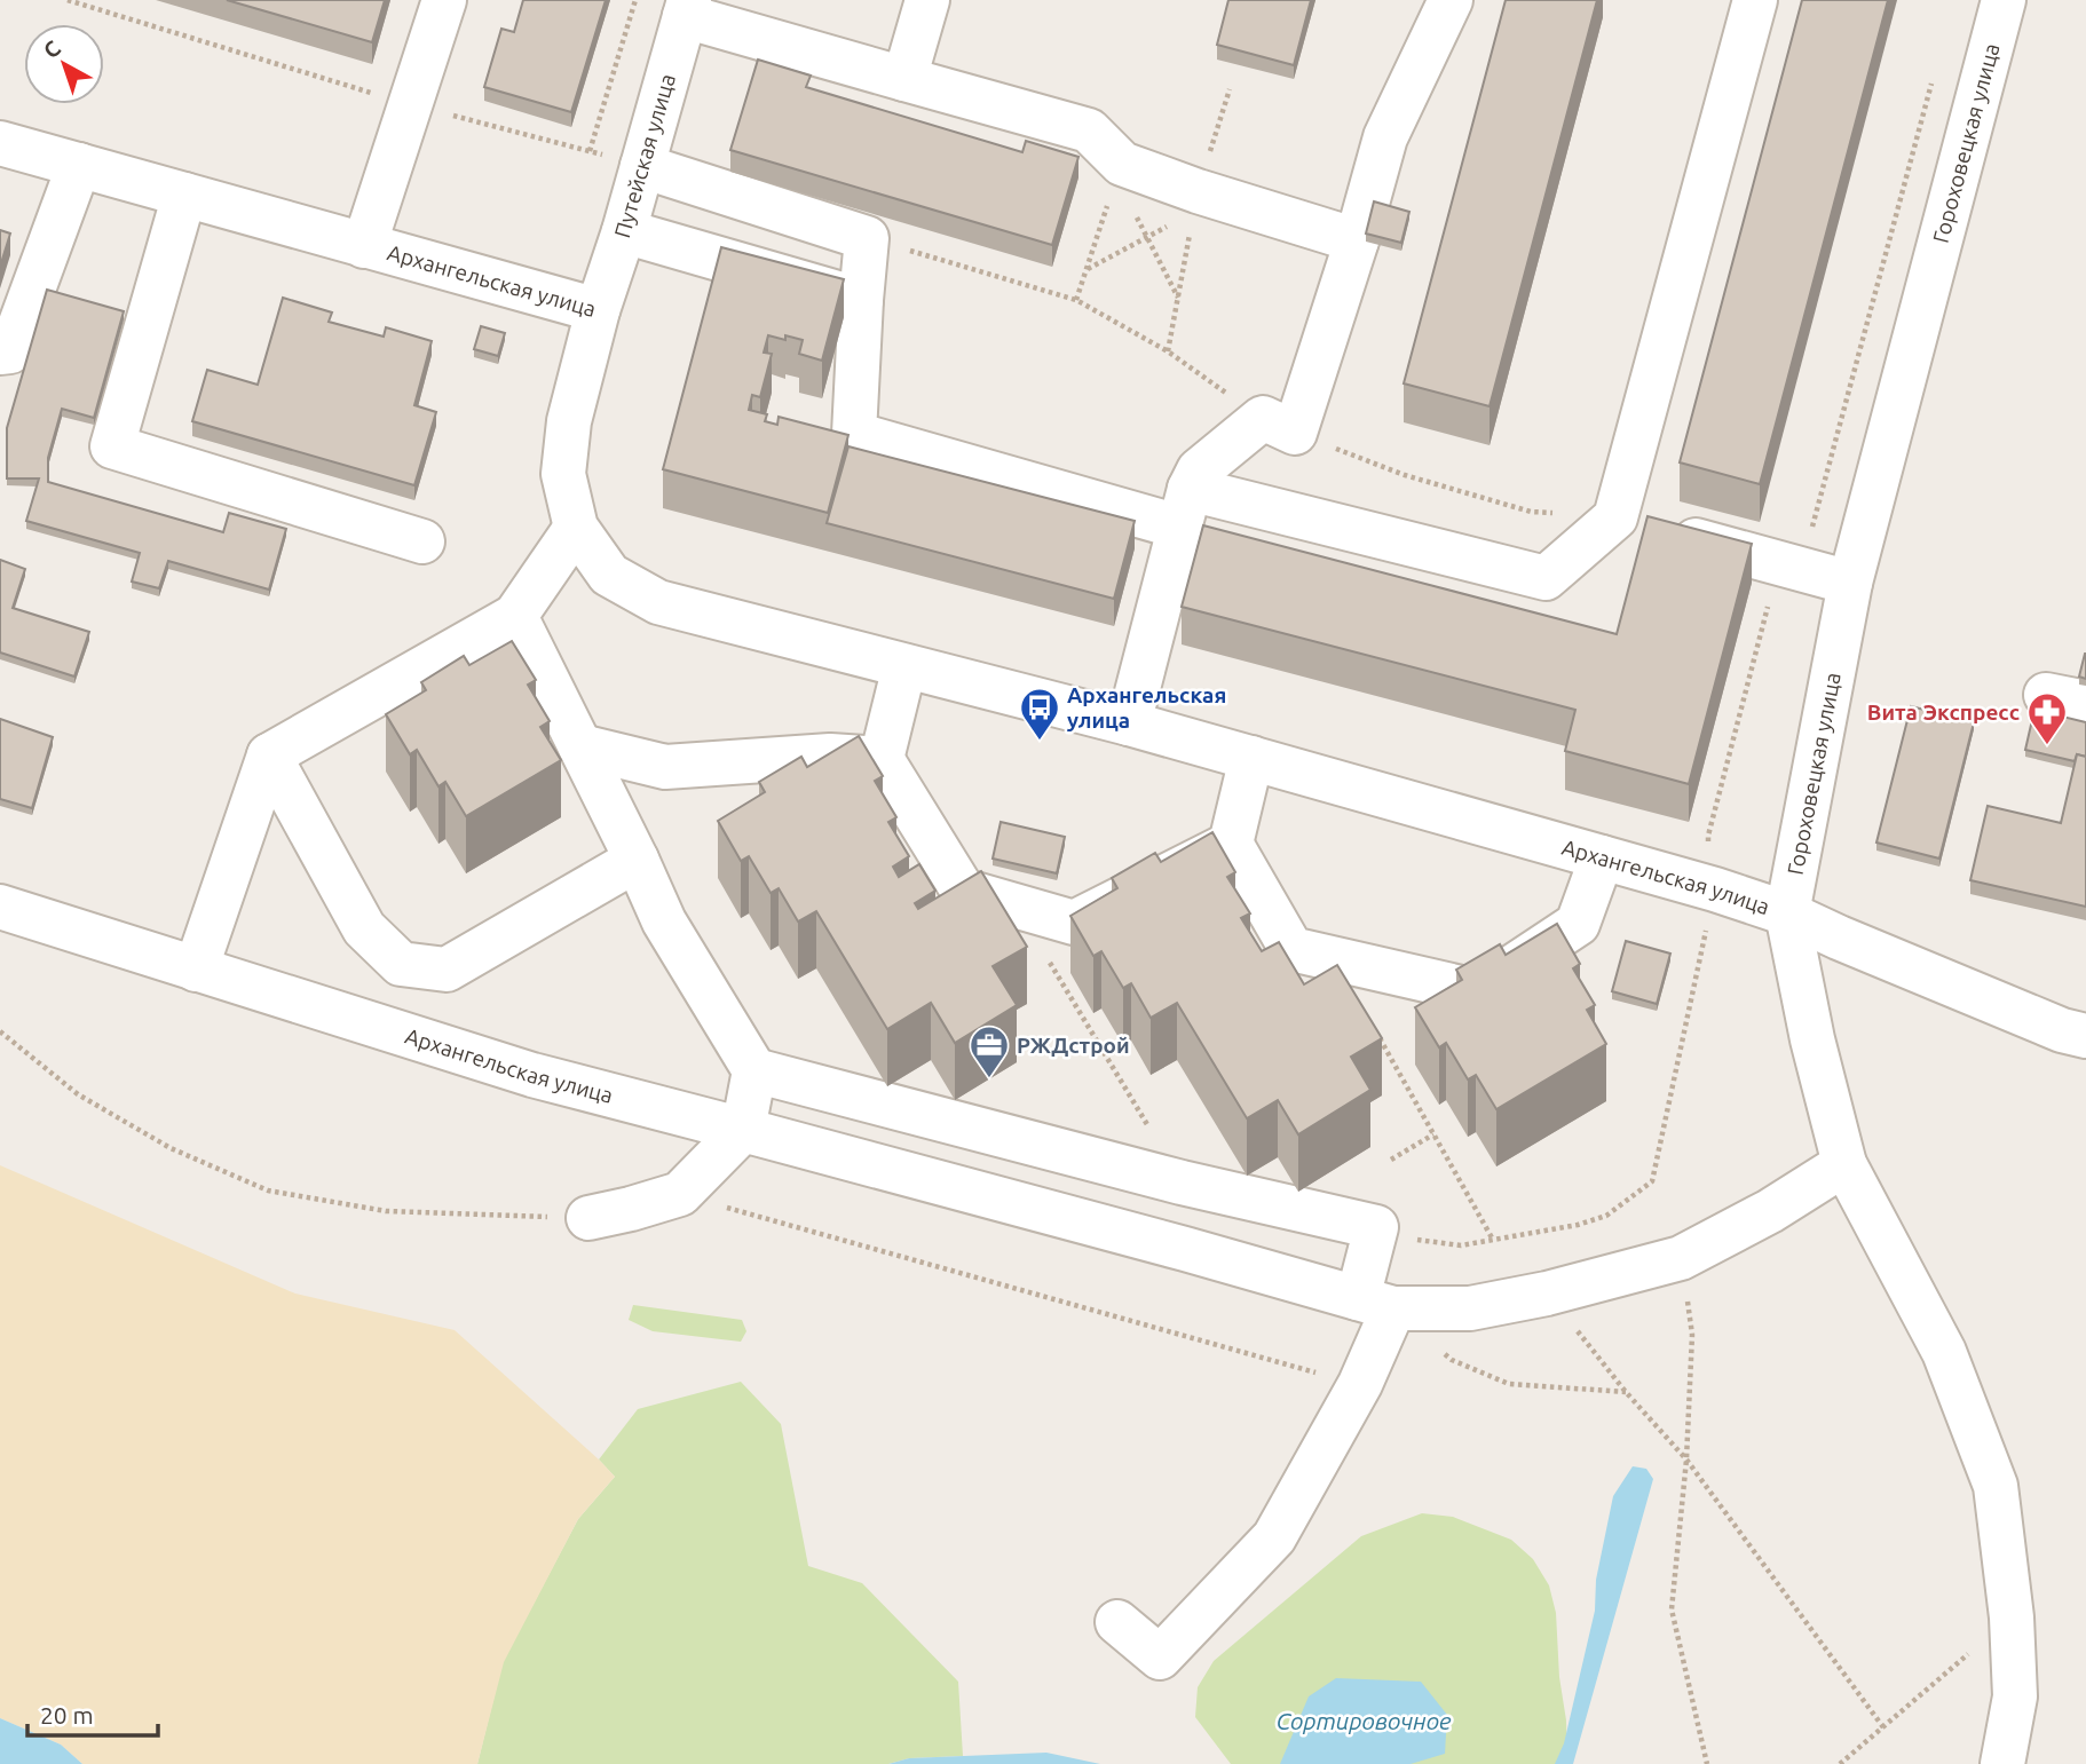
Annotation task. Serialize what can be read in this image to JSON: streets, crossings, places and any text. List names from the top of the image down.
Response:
{
  "streets": {
    "street": ["Гороховецкая улица", "Путейская улица", "Архангельская улица"]
  },
  "crossings": [
    ["Гороховецкая улица", "Архангельская улица"],
    ["Путейская улица", "Архангельская улица"]
  ],
  "water": ["Сортировочное"],
  "places": {
    "bus stop": ["Архангельская улица"],
    "pharmacy": ["Вита Экспресс"],
    "office": ["РЖДстрой"]
  },
  "scale_bar": "20 m",
  "north": "top left"
}
